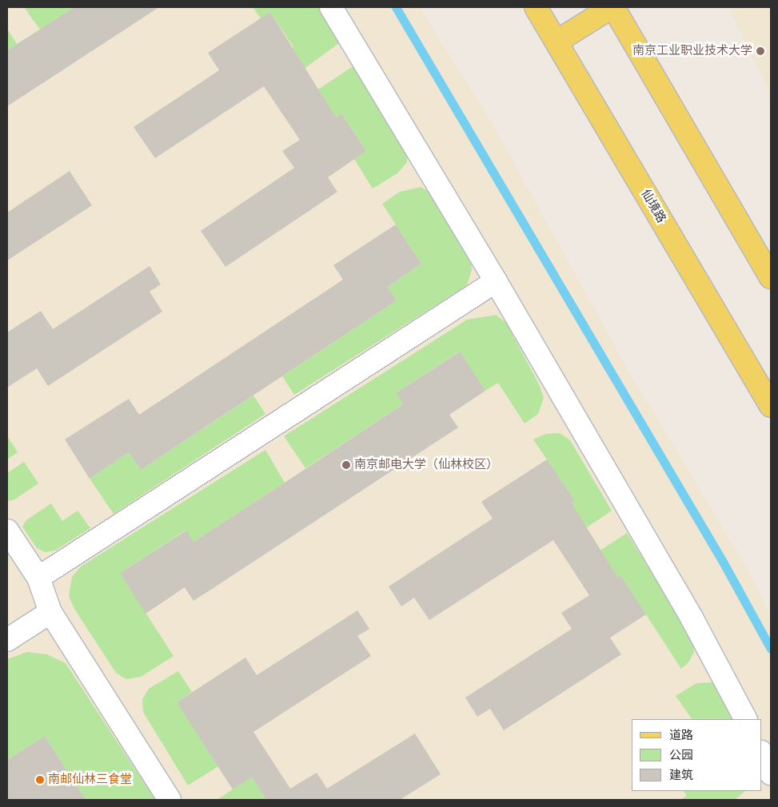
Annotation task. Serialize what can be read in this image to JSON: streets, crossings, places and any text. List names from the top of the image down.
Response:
{
  "streets": {
    "main road": ["仙境路"]
  },
  "places": ["南京工业职业技术大学", "南京邮电大学（仙林校区）", "南邮仙林三食堂"],
  "legend": ["道路", "公园", "建筑"]
}
